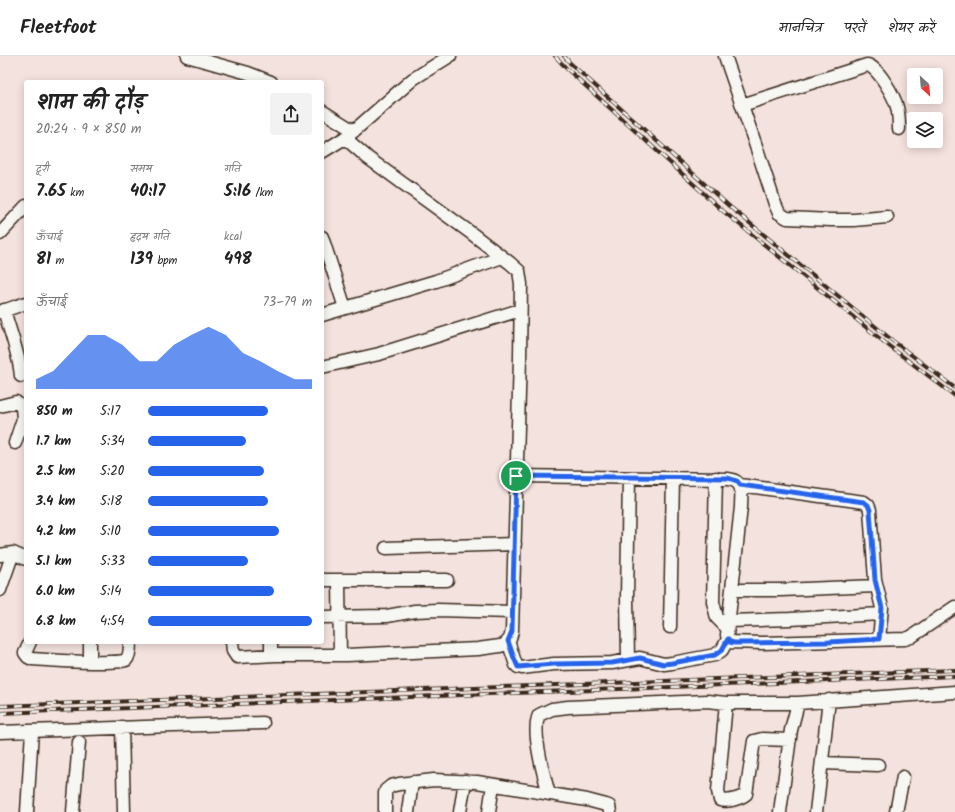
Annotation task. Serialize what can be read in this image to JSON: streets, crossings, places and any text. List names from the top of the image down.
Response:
{
  "north": "bottom right",
  "page": {
    "header": "Fleetfoot",
    "nav": ["मानचित्र", "परतें", "शेयर करें"],
    "heading": ["शाम की दौड़", "20:24 · 9 × 850 m"],
    "stats": [
      ["दूरी", "7.65 km"],
      ["समय", "40:17"],
      ["गति", "5:16 /km"],
      ["ऊँचाई", "81 m"],
      ["हृदय गति", "139 bpm"],
      ["kcal", "498"]
    ],
    "chart": ["ऊँचाई", "73–79 m"],
    "list": [
      {
        "name": "850 m",
        "note": "5:17"
      },
      {
        "name": "1.7 km",
        "note": "5:34"
      },
      {
        "name": "2.5 km",
        "note": "5:20"
      },
      {
        "name": "3.4 km",
        "note": "5:18"
      },
      {
        "name": "4.2 km",
        "note": "5:10"
      },
      {
        "name": "5.1 km",
        "note": "5:33"
      },
      {
        "name": "6.0 km",
        "note": "5:14"
      },
      {
        "name": "6.8 km",
        "note": "4:54"
      }
    ]
  }
}
